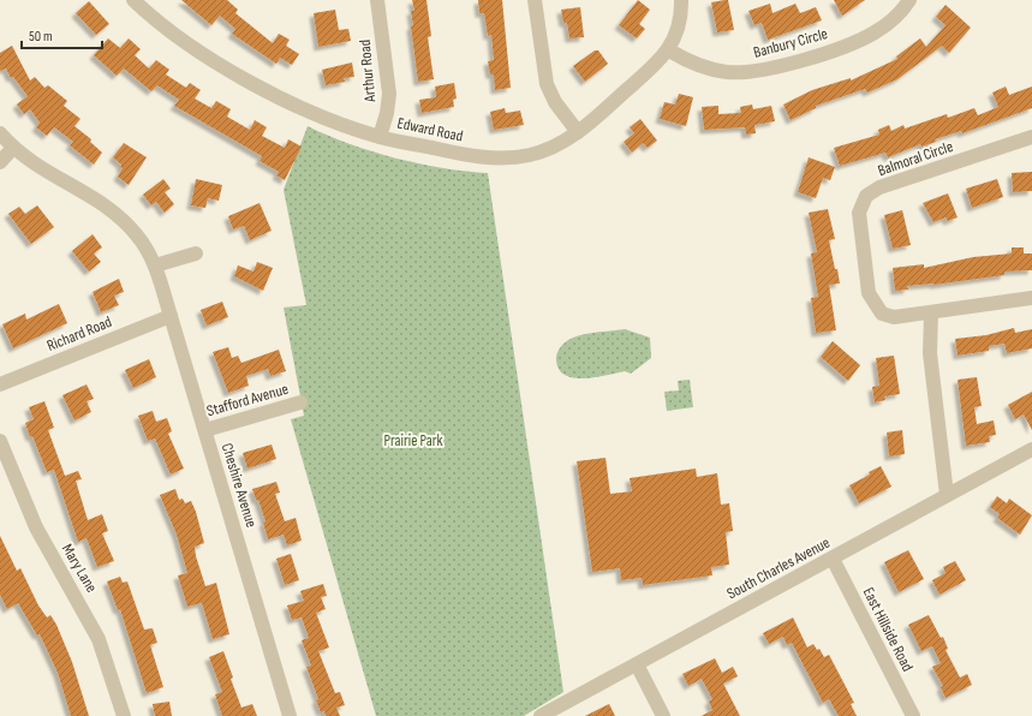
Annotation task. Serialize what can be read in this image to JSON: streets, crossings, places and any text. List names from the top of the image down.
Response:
{
  "streets": {
    "street": [
      "Banbury Circle",
      "Arthur Road",
      "Edward Road",
      "Balmoral Circle",
      "Richard Road",
      "Stafford Avenue",
      "Cheshire Avenue",
      "Mary Lane",
      "South Charles Avenue",
      "East Hillside Road"
    ]
  },
  "crossings": [
    ["Banbury Circle", "Edward Road"],
    ["Arthur Road", "Edward Road"],
    ["Richard Road", "Cheshire Avenue"],
    ["Stafford Avenue", "Cheshire Avenue"],
    ["South Charles Avenue", "East Hillside Road"]
  ],
  "parks": ["Prairie Park"],
  "scale_bar": "50 m"
}
